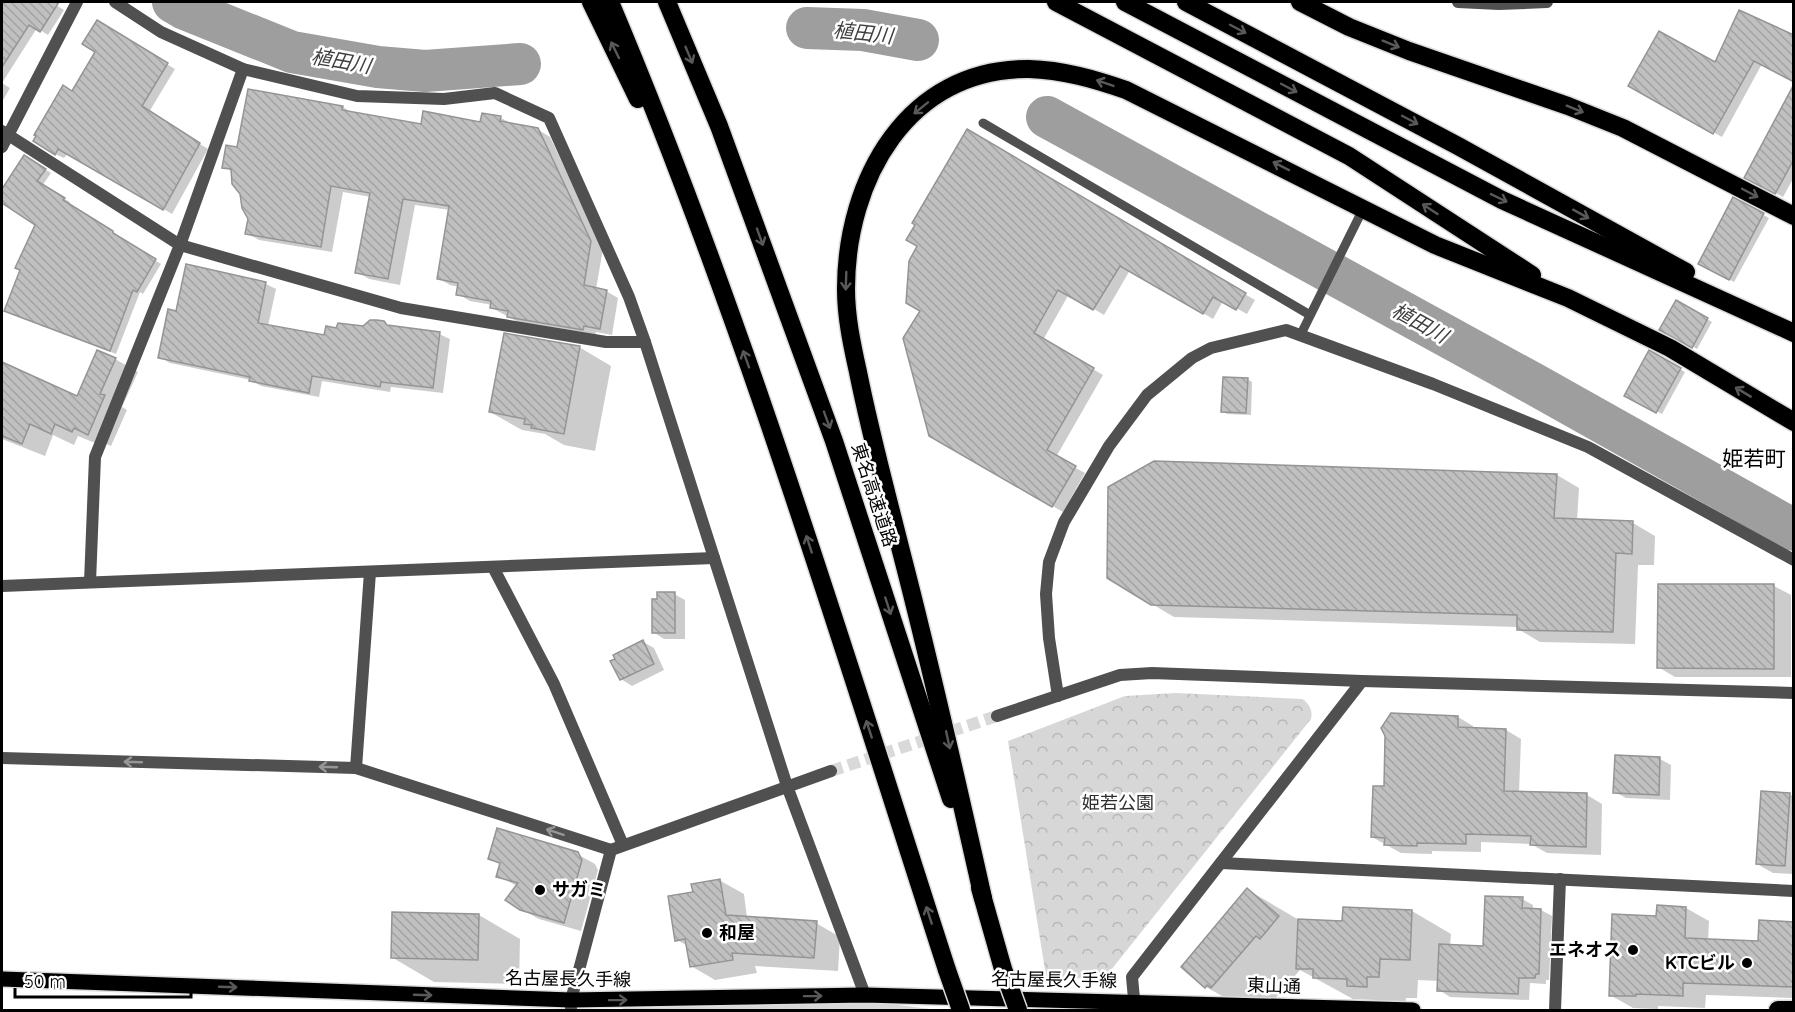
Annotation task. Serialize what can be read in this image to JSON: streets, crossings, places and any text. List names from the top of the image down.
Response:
{
  "streets": {
    "highway": ["東名高速道路"],
    "main road": ["名古屋長久手線", "東山通"]
  },
  "crossings": [
    ["名古屋長久手線", "東山通"]
  ],
  "one_way": ["名古屋長久手線"],
  "districts": ["姫若町"],
  "water": ["植田川"],
  "parks": ["姫若公園"],
  "places": [
    "サガミ",
    "和屋",
    "エネオス",
    "KTCビル"
  ],
  "scale_bar": "50 m"
}
